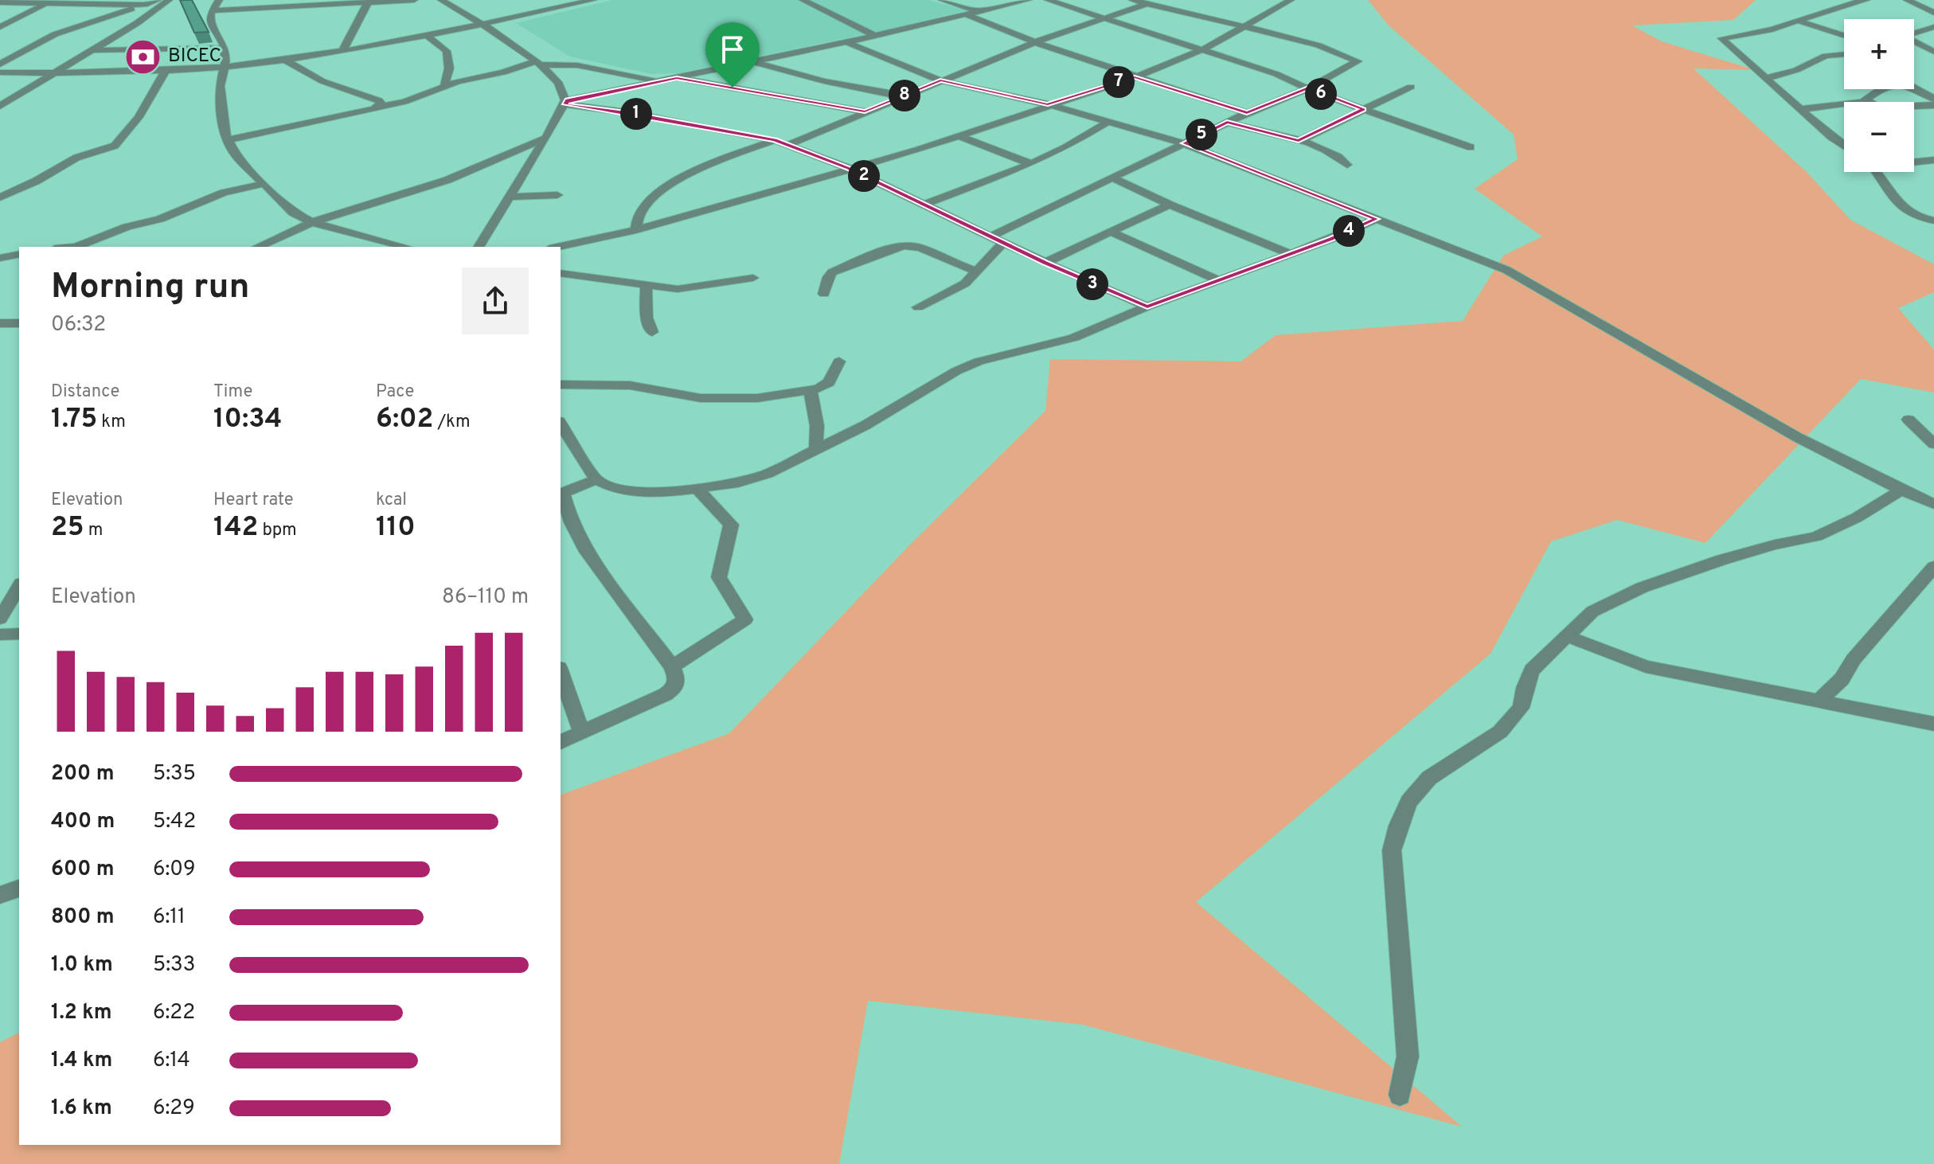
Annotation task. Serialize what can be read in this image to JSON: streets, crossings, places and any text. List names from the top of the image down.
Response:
{
  "places": {
    "bank": ["BICEC"]
  },
  "page": {
    "map_buttons": ["+", "−"],
    "pins": [
      "7",
      "6",
      "8",
      "1",
      "5",
      "2",
      "4",
      "3"
    ],
    "heading": ["Morning run", "06:32"],
    "stats": [
      ["Distance", "1.75 km"],
      ["Time", "10:34"],
      ["Pace", "6:02 /km"],
      ["Elevation", "25 m"],
      ["Heart rate", "142 bpm"],
      ["kcal", "110"]
    ],
    "chart": ["Elevation", "86–110 m"],
    "list": [
      {
        "name": "200 m",
        "note": "5:35"
      },
      {
        "name": "400 m",
        "note": "5:42"
      },
      {
        "name": "600 m",
        "note": "6:09"
      },
      {
        "name": "800 m",
        "note": "6:11"
      },
      {
        "name": "1.0 km",
        "note": "5:33"
      },
      {
        "name": "1.2 km",
        "note": "6:22"
      },
      {
        "name": "1.4 km",
        "note": "6:14"
      },
      {
        "name": "1.6 km",
        "note": "6:29"
      }
    ]
  }
}
